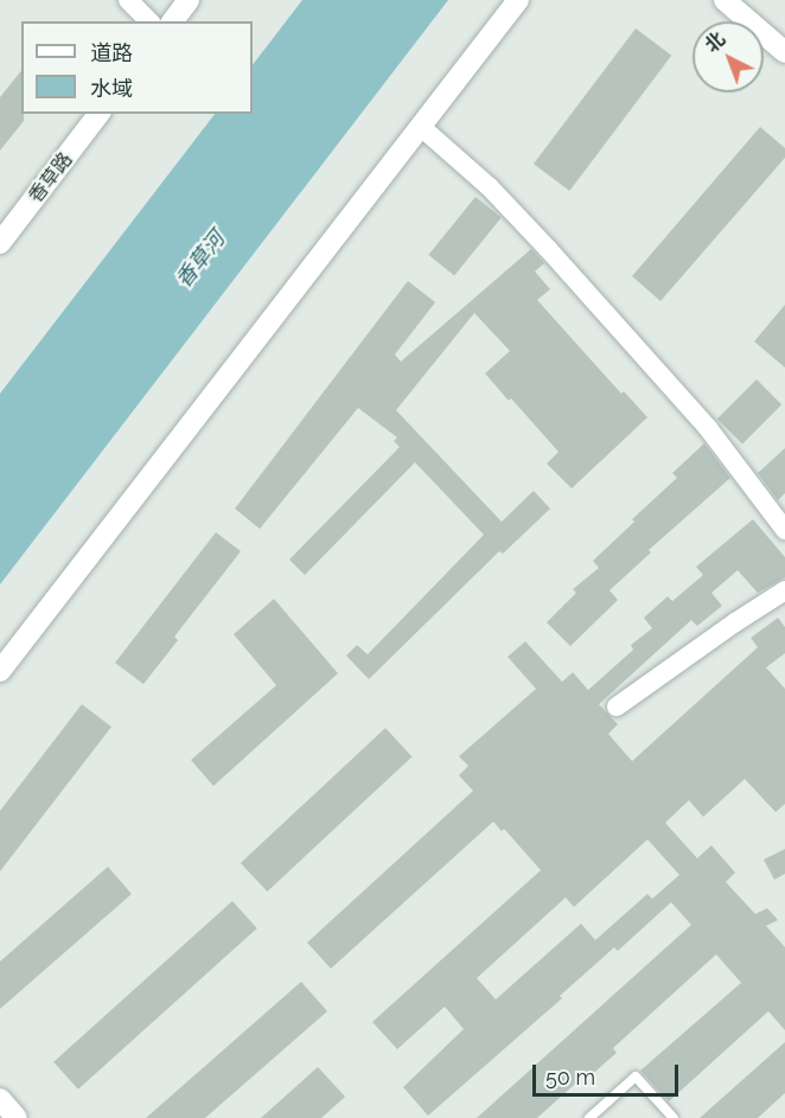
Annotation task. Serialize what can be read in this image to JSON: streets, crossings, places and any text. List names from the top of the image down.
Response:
{
  "streets": {
    "main road": ["香草路"]
  },
  "water": ["香草河"],
  "legend": ["道路", "水域"],
  "scale_bar": "50 m",
  "north": "top left"
}
